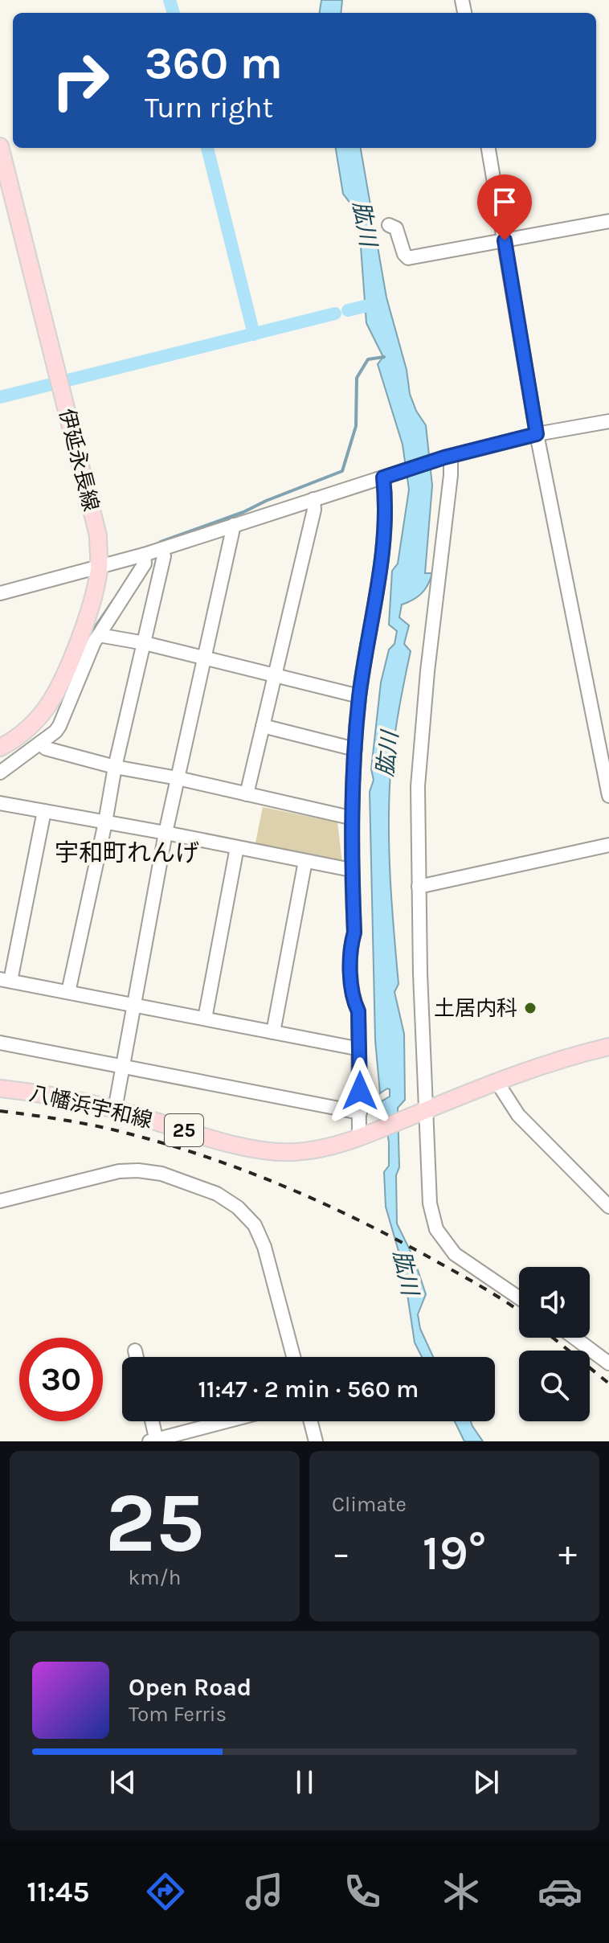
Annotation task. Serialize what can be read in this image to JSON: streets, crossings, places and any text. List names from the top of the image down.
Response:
{
  "streets": {
    "main road": ["伊延永長線", "八幡浜宇和線", "25"]
  },
  "crossings": [
    ["八幡浜宇和線", "25"]
  ],
  "districts": ["宇和町れんげ"],
  "water": ["肱川"],
  "places": ["土居内科"],
  "page": {
    "turn": ["360 m", "Turn right"],
    "limit": "30",
    "trip": "11:47 · 2 min · 560 m",
    "tile": [
      ["25", "km/h"],
      "Climate"
    ],
    "heat": ["−", "19°", "+"],
    "song": ["Open Road", "Tom Ferris"],
    "tabs": "11:45"
  }
}
